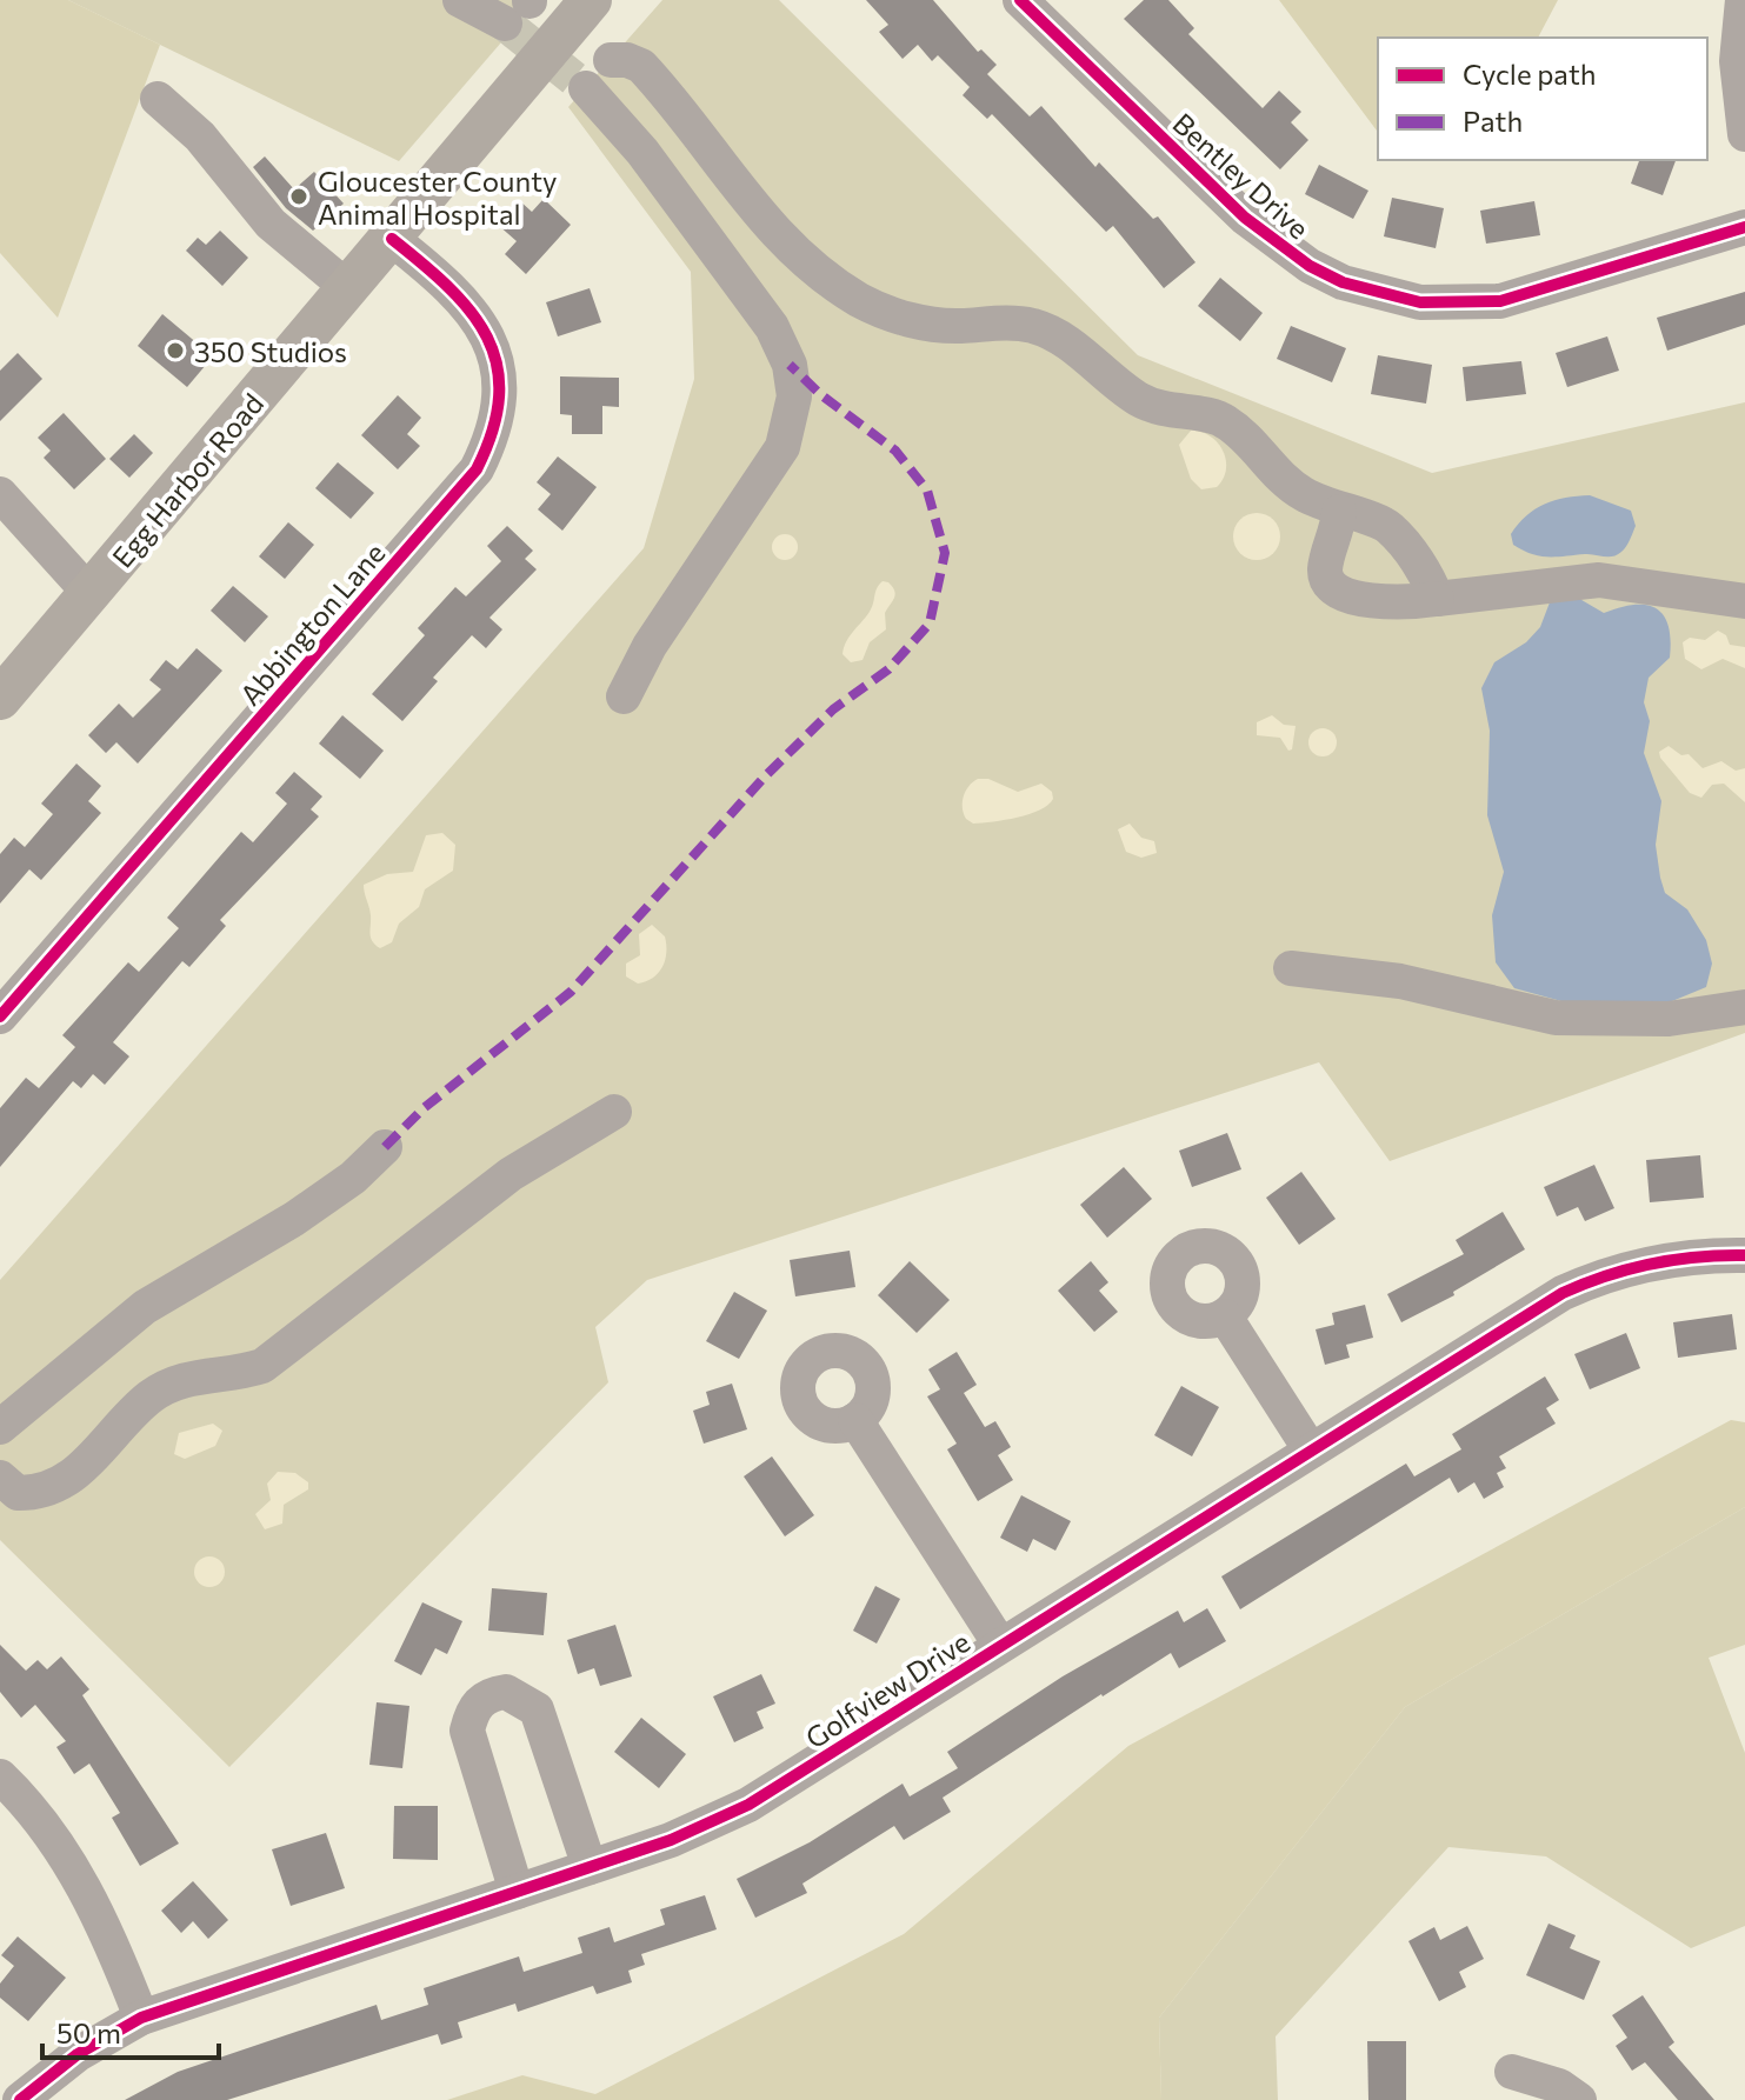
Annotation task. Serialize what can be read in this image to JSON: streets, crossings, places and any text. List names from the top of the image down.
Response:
{
  "streets": {
    "main road": ["Egg Harbor Road"],
    "street": ["Bentley Drive", "Abbington Lane", "Golfview Drive"]
  },
  "crossings": [
    ["Egg Harbor Road", "Abbington Lane"]
  ],
  "places": ["Gloucester County Animal Hospital", "350 Studios"],
  "legend": ["Cycle path", "Path"],
  "scale_bar": "50 m"
}
